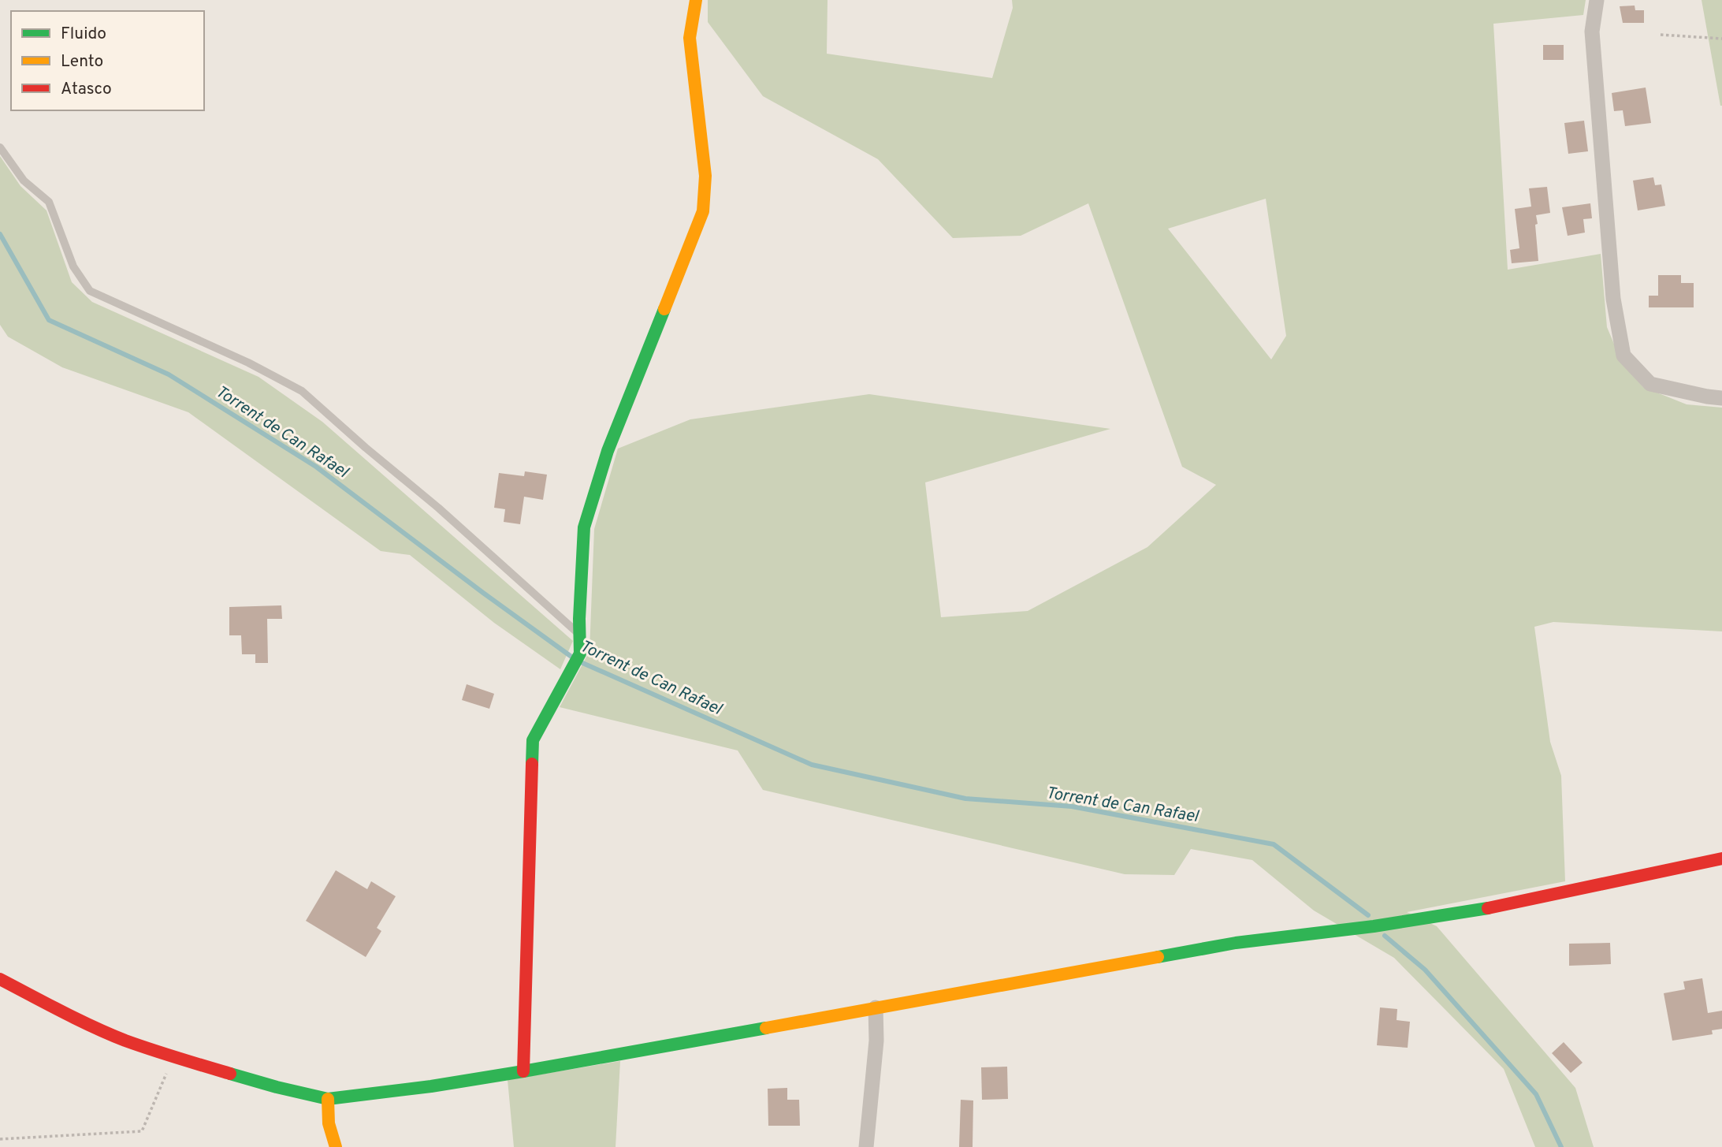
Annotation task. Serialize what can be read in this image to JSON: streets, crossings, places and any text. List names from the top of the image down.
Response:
{
  "water": ["Torrent de Can Rafael"],
  "legend": ["Fluido", "Lento", "Atasco"]
}
